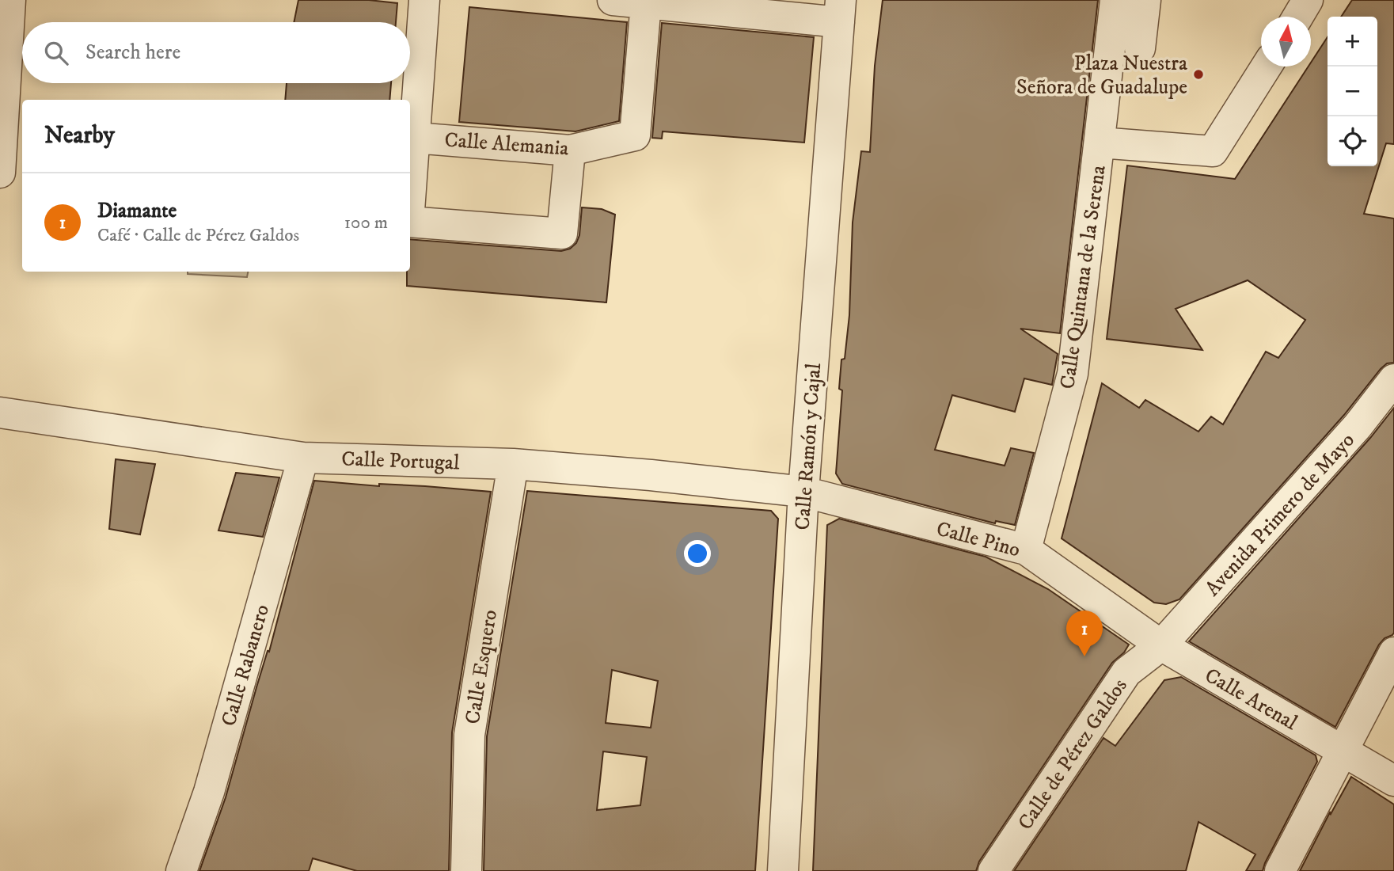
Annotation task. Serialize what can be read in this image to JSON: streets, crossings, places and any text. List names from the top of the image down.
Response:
{
  "streets": {
    "street": [
      "Calle Alemania",
      "Calle Quintana de la Serena",
      "Calle Ramón y Cajal",
      "Calle Portugal",
      "Avenida Primero de Mayo",
      "Calle Pino",
      "Calle Rabanero",
      "Calle Esquero",
      "Calle Arenal",
      "Calle de Pérez Galdos"
    ]
  },
  "crossings": [
    ["Calle Quintana de la Serena", "Calle Pino"],
    ["Calle Ramón y Cajal", "Calle Portugal"],
    ["Calle Ramón y Cajal", "Calle Pino"],
    ["Calle Portugal", "Calle Pino"],
    ["Calle Portugal", "Calle Rabanero"],
    ["Calle Portugal", "Calle Esquero"],
    ["Avenida Primero de Mayo", "Calle Pino"],
    ["Avenida Primero de Mayo", "Calle Arenal"],
    ["Avenida Primero de Mayo", "Calle de Pérez Galdos"],
    ["Calle Pino", "Calle Arenal"],
    ["Calle Pino", "Calle de Pérez Galdos"],
    ["Calle Arenal", "Calle de Pérez Galdos"]
  ],
  "places": ["Plaza Nuestra Señora de Guadalupe"],
  "north": "top",
  "page": {
    "map_buttons": ["+", "−"],
    "search": "Search here",
    "heading": "Nearby",
    "list": [
      {
        "mark": "1",
        "name": "Diamante",
        "note": "Café · Calle de Pérez Galdos",
        "value": "100 m"
      }
    ],
    "pins": "1"
  }
}
